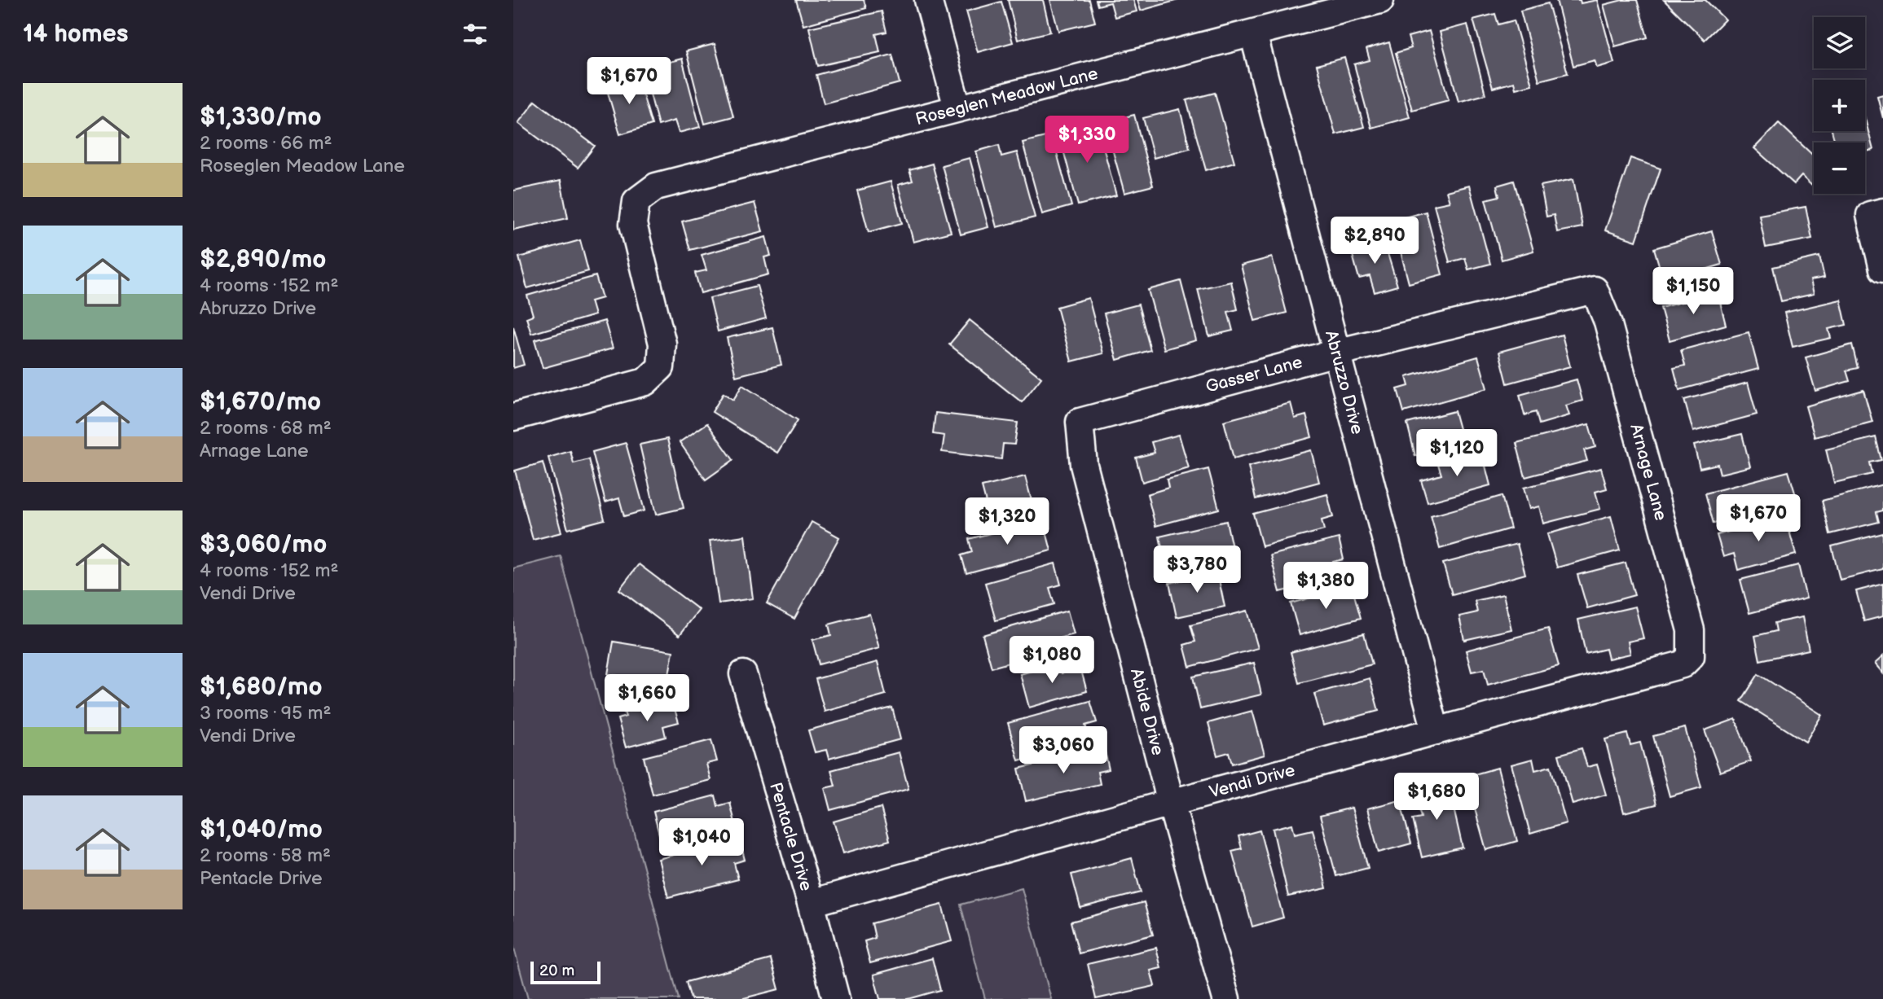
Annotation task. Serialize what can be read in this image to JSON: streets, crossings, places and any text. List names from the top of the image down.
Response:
{
  "streets": {
    "street": [
      "Roseglen Meadow Lane",
      "Gasser Lane",
      "Abruzzo Drive",
      "Arnage Lane",
      "Abide Drive",
      "Vendi Drive",
      "Pentacle Drive"
    ]
  },
  "crossings": [
    ["Roseglen Meadow Lane", "Abruzzo Drive"],
    ["Gasser Lane", "Abruzzo Drive"],
    ["Gasser Lane", "Arnage Lane"],
    ["Gasser Lane", "Abide Drive"],
    ["Abruzzo Drive", "Vendi Drive"],
    ["Arnage Lane", "Vendi Drive"],
    ["Abide Drive", "Vendi Drive"],
    ["Vendi Drive", "Pentacle Drive"]
  ],
  "scale_bar": "20 m",
  "page": {
    "heading": "14 homes",
    "map_buttons": ["+", "−"],
    "price": [
      "$1,670",
      "$1,330",
      "$2,890",
      "$1,150",
      "$1,120",
      "$1,670",
      "$1,320",
      "$3,780",
      "$1,380",
      "$1,080",
      "$1,660",
      "$3,060",
      "$1,680",
      "$1,040"
    ],
    "list": [
      {
        "name": "$1,330/mo",
        "note": "2 rooms · 66 m² · Roseglen Meadow Lane"
      },
      {
        "name": "$2,890/mo",
        "note": "4 rooms · 152 m² · Abruzzo Drive"
      },
      {
        "name": "$1,670/mo",
        "note": "2 rooms · 68 m² · Arnage Lane"
      },
      {
        "name": "$3,060/mo",
        "note": "4 rooms · 152 m² · Vendi Drive"
      },
      {
        "name": "$1,680/mo",
        "note": "3 rooms · 95 m² · Vendi Drive"
      },
      {
        "name": "$1,040/mo",
        "note": "2 rooms · 58 m² · Pentacle Drive"
      }
    ],
    "scale": "20 m"
  }
}
